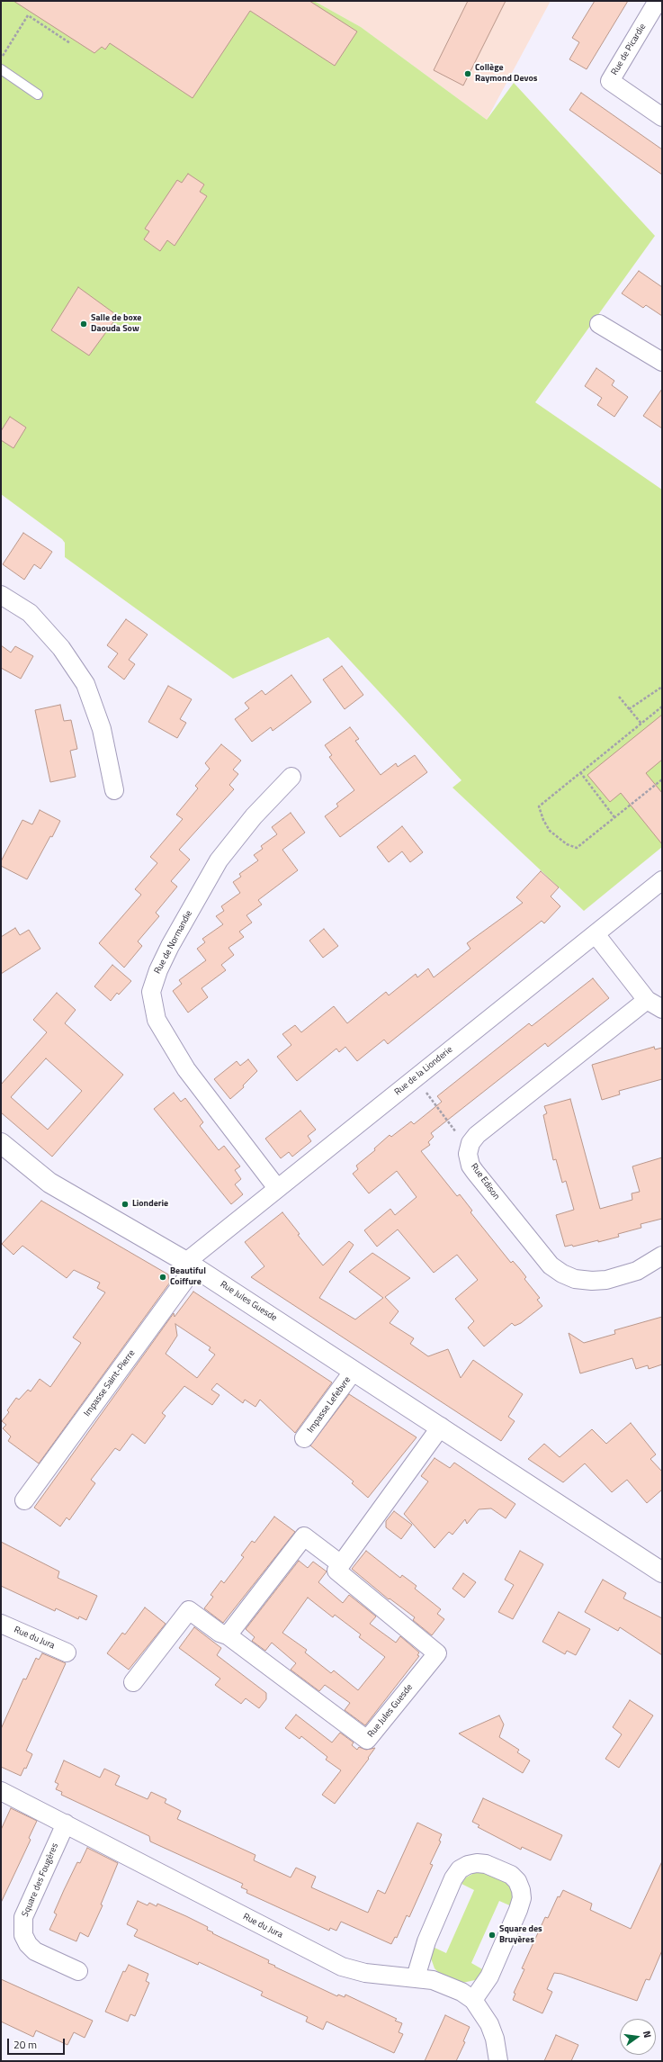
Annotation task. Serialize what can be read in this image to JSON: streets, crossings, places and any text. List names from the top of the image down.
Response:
{
  "streets": {
    "main road": ["Rue Jules Guesde"],
    "street": [
      "Rue de Picardie",
      "Rue de Normandie",
      "Rue de la Lionderie",
      "Rue Edison",
      "Impasse Saint-Pierre",
      "Impasse Lefebvre",
      "Rue du Jura",
      "Square des Fougères"
    ]
  },
  "crossings": [
    ["Rue de Normandie", "Rue de la Lionderie"],
    ["Rue de la Lionderie", "Rue Jules Guesde"],
    ["Rue de la Lionderie", "Impasse Saint-Pierre"],
    ["Rue Jules Guesde", "Impasse Saint-Pierre"],
    ["Rue Jules Guesde", "Impasse Lefebvre"],
    ["Rue du Jura", "Square des Fougères"]
  ],
  "places": [
    "Collège Raymond Devos",
    "Salle de boxe Daouda Sow",
    "Lionderie",
    "Beautiful Coiffure",
    "Square des Bruyères"
  ],
  "scale_bar": "20 m",
  "north": "right"
}
